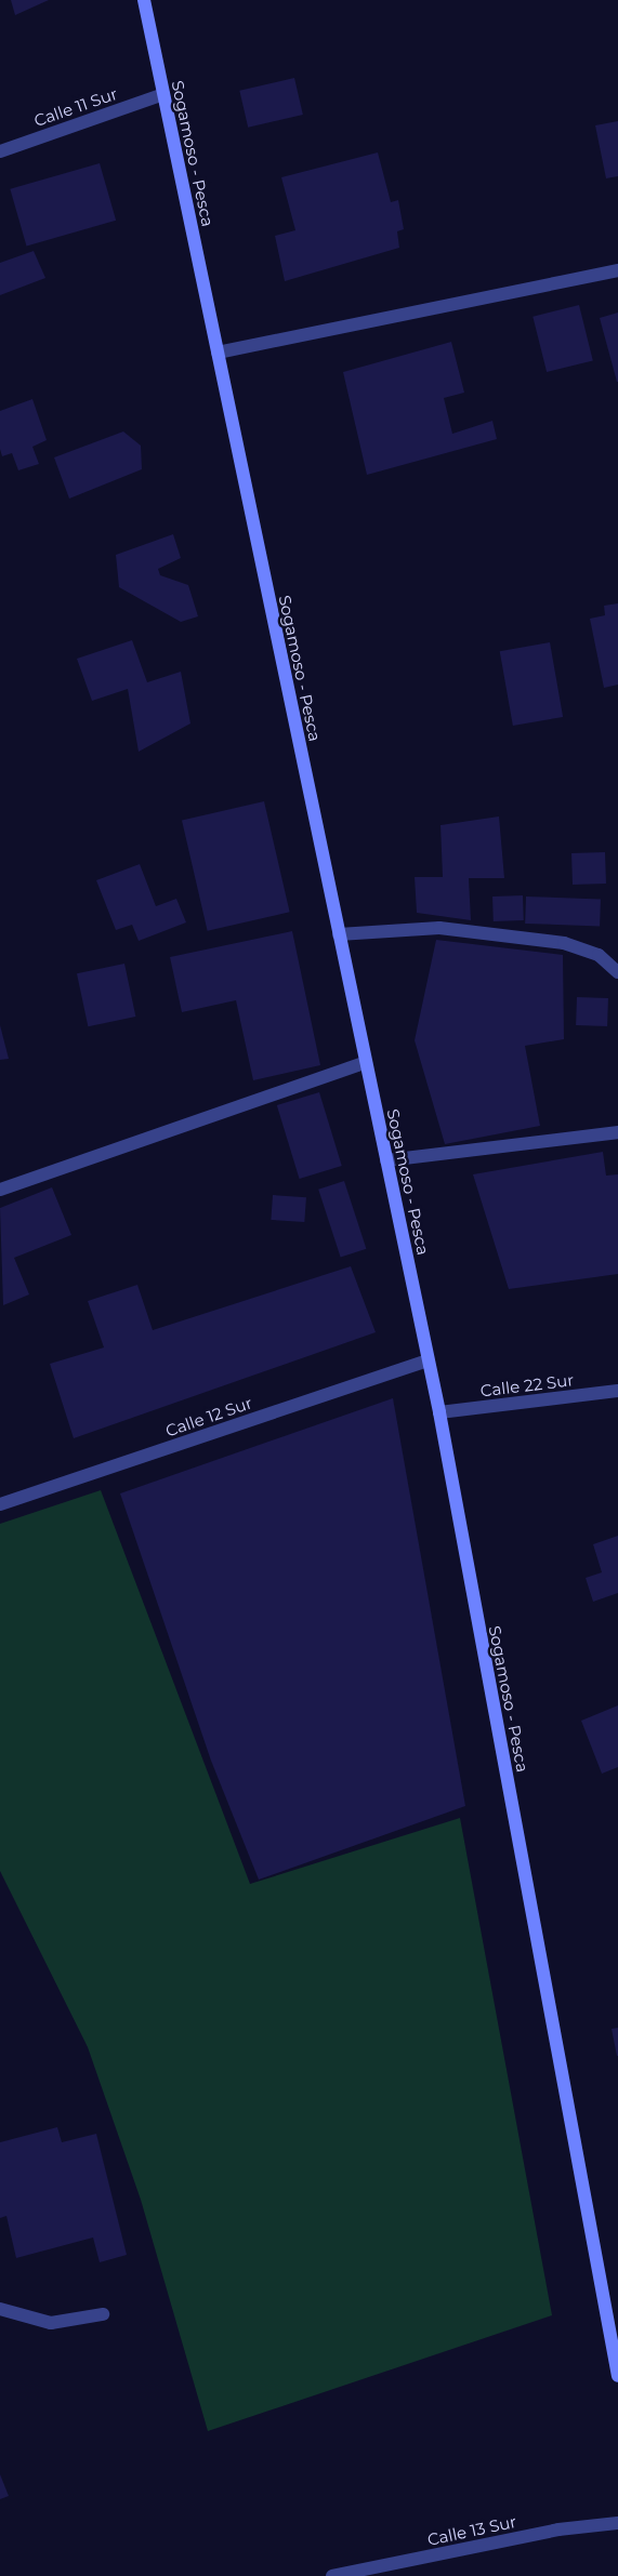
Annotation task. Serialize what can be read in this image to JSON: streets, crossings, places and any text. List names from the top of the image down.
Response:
{
  "streets": {
    "main road": ["Sogamoso - Pesca"],
    "street": [
      "Calle 11 Sur",
      "Calle 22 Sur",
      "Calle 12 Sur",
      "Calle 13 Sur"
    ]
  },
  "crossings": [
    ["Calle 11 Sur", "Sogamoso - Pesca"],
    ["Sogamoso - Pesca", "Calle 22 Sur"],
    ["Sogamoso - Pesca", "Calle 12 Sur"]
  ]
}
